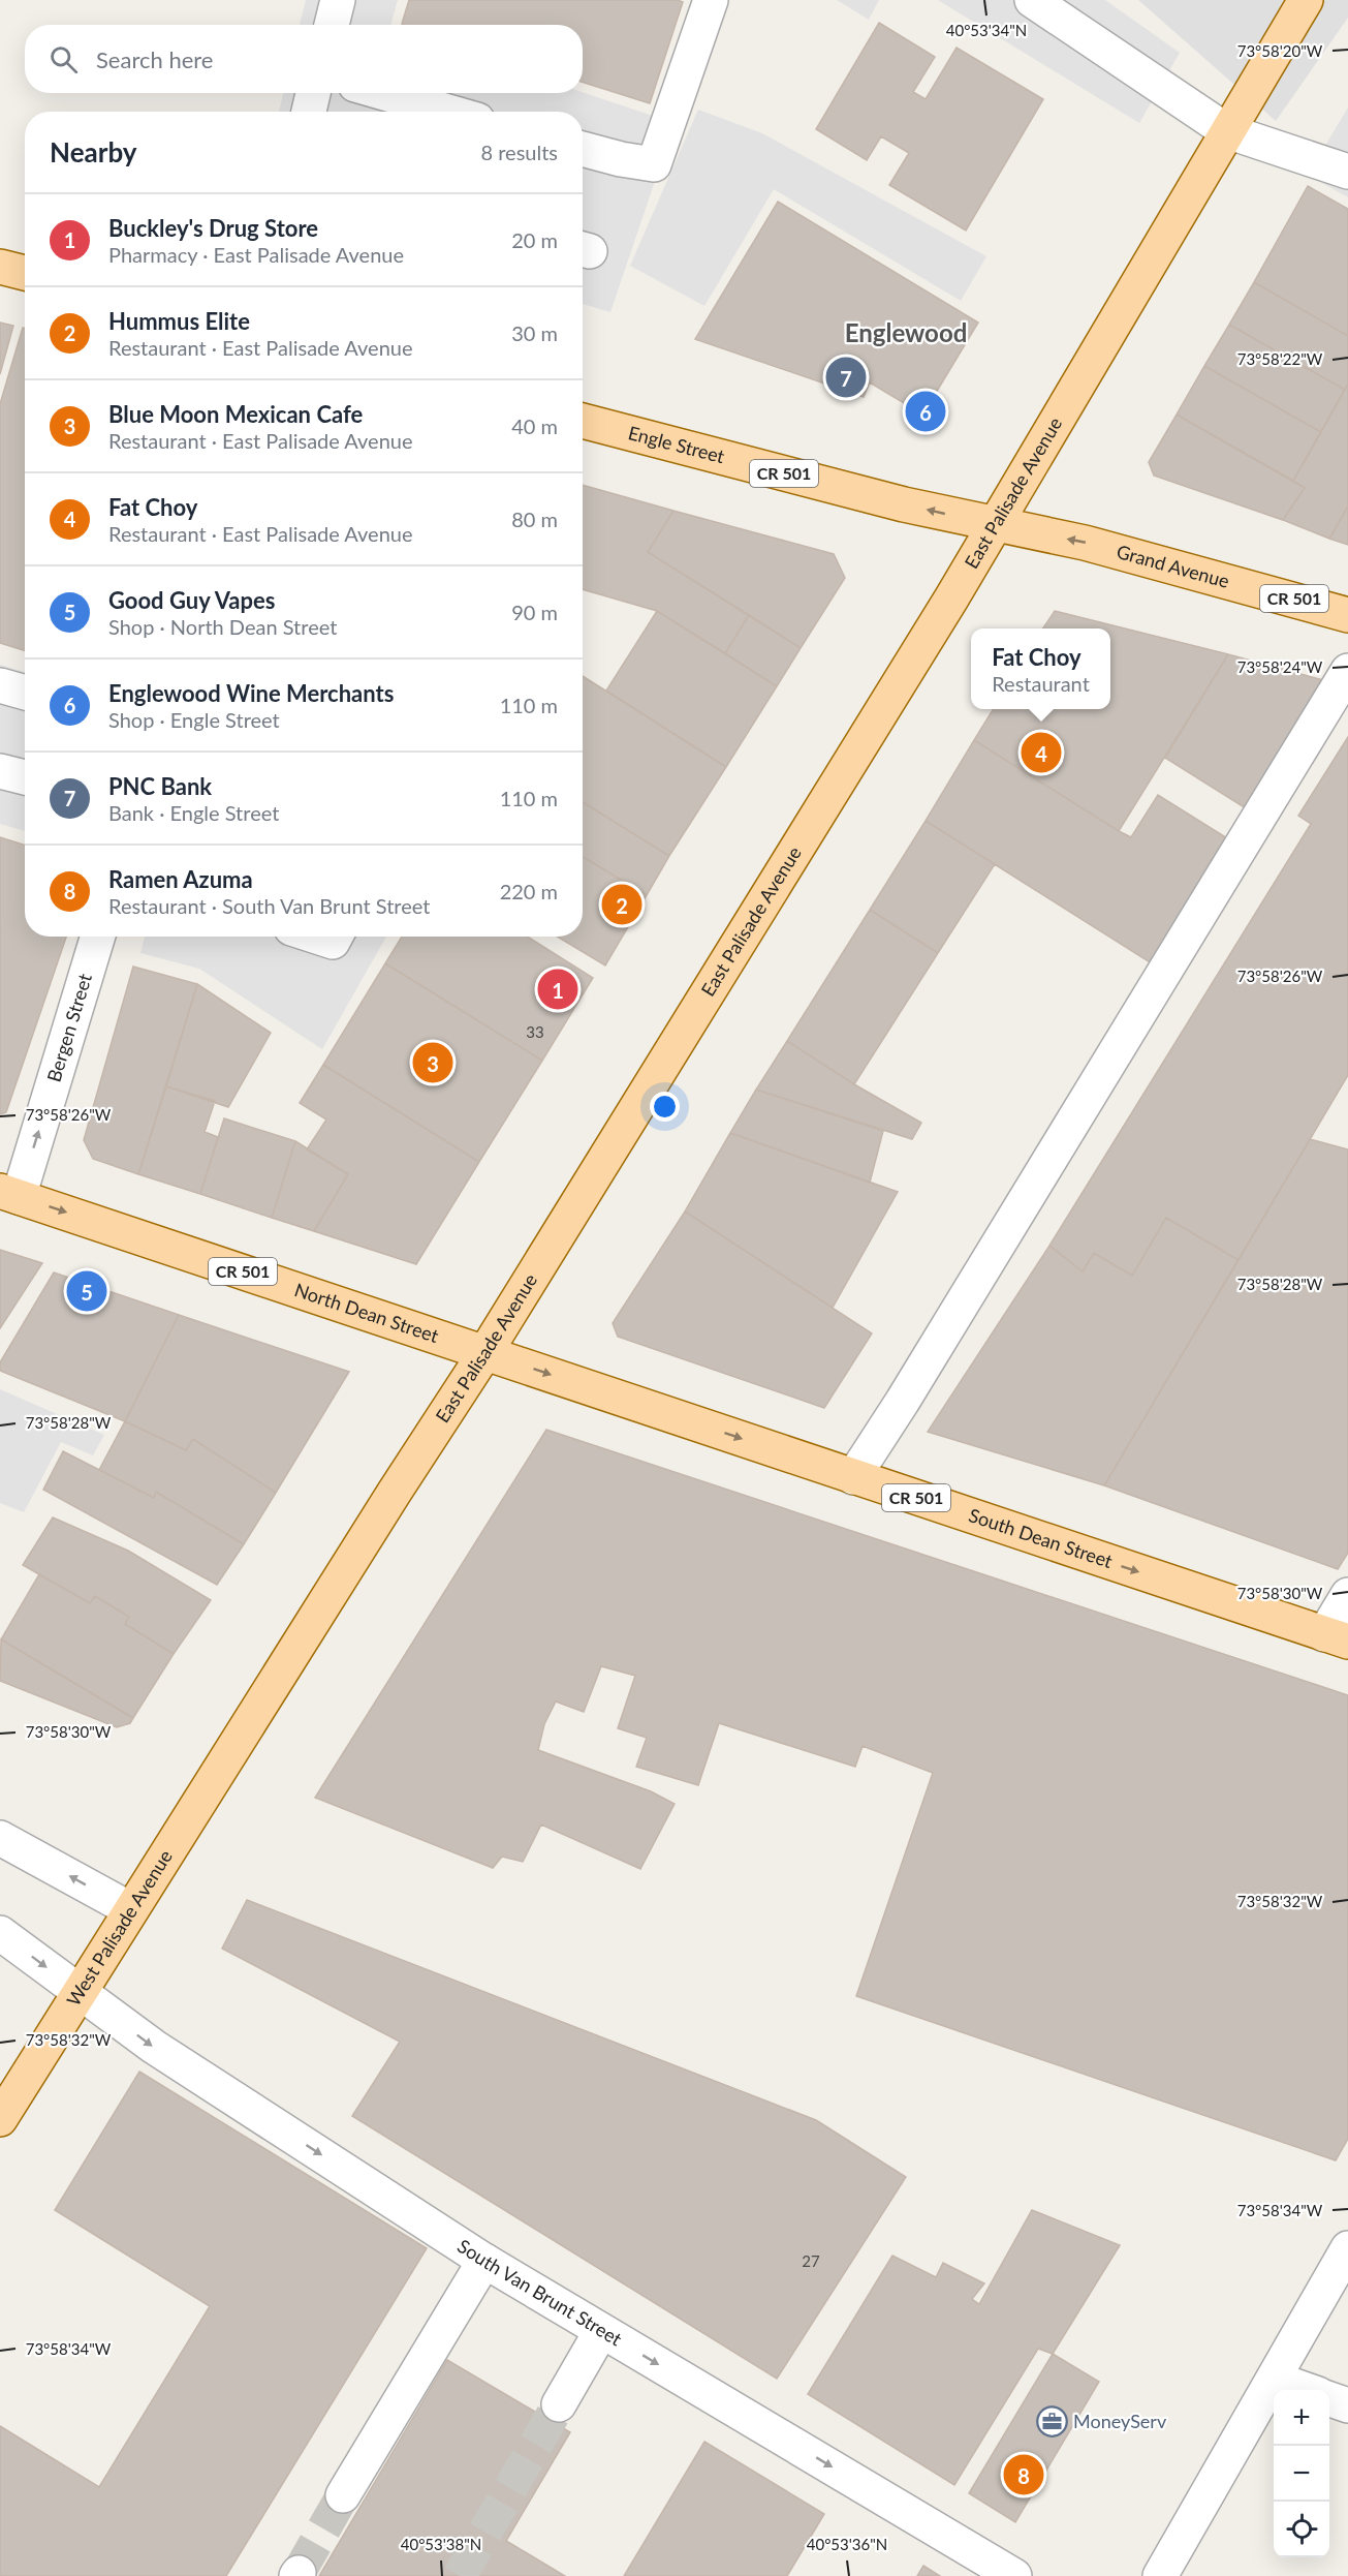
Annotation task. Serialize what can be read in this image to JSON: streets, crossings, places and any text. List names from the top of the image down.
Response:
{
  "streets": {
    "main road": [
      "Engle Street",
      "CR 501",
      "East Palisade Avenue",
      "Grand Avenue",
      "North Dean Street",
      "South Dean Street",
      "West Palisade Avenue"
    ],
    "street": ["Bergen Street", "South Van Brunt Street"]
  },
  "crossings": [
    ["Engle Street", "East Palisade Avenue"],
    ["Engle Street", "Grand Avenue"],
    ["East Palisade Avenue", "Grand Avenue"],
    ["East Palisade Avenue", "North Dean Street"],
    ["East Palisade Avenue", "South Dean Street"],
    ["East Palisade Avenue", "West Palisade Avenue"],
    ["Bergen Street", "North Dean Street"],
    ["North Dean Street", "South Dean Street"],
    ["West Palisade Avenue", "South Van Brunt Street"]
  ],
  "one_way": [
    "Engle Street",
    "Grand Avenue",
    "Bergen Street",
    "North Dean Street",
    "South Dean Street",
    "South Van Brunt Street"
  ],
  "districts": ["Englewood"],
  "places": {
    "office": ["MoneyServ"]
  },
  "house_numbers": ["33", "27"],
  "page": {
    "search": "Search here",
    "heading": ["Nearby", "8 results"],
    "list": [
      {
        "mark": "1",
        "name": "Buckley's Drug Store",
        "note": "Pharmacy · East Palisade Avenue",
        "value": "20 m"
      },
      {
        "mark": "2",
        "name": "Hummus Elite",
        "note": "Restaurant · East Palisade Avenue",
        "value": "30 m"
      },
      {
        "mark": "3",
        "name": "Blue Moon Mexican Cafe",
        "note": "Restaurant · East Palisade Avenue",
        "value": "40 m"
      },
      {
        "mark": "4",
        "name": "Fat Choy",
        "note": "Restaurant · East Palisade Avenue",
        "value": "80 m"
      },
      {
        "mark": "5",
        "name": "Good Guy Vapes",
        "note": "Shop · North Dean Street",
        "value": "90 m"
      },
      {
        "mark": "6",
        "name": "Englewood Wine Merchants",
        "note": "Shop · Engle Street",
        "value": "110 m"
      },
      {
        "mark": "7",
        "name": "PNC Bank",
        "note": "Bank · Engle Street",
        "value": "110 m"
      },
      {
        "mark": "8",
        "name": "Ramen Azuma",
        "note": "Restaurant · South Van Brunt Street",
        "value": "220 m"
      }
    ],
    "pins": [
      "7",
      "6",
      "4",
      "2",
      "1",
      "3",
      "5",
      "8"
    ],
    "popup": ["Fat Choy", "Restaurant"],
    "map_buttons": ["+", "−"]
  },
  "coordinates": [
    "40°53'34\"N",
    "73°58'20\"W",
    "73°58'22\"W",
    "73°58'24\"W",
    "73°58'26\"W",
    "73°58'28\"W",
    "73°58'30\"W",
    "73°58'32\"W",
    "73°58'34\"W",
    "40°53'38\"N",
    "40°53'36\"N"
  ]
}
